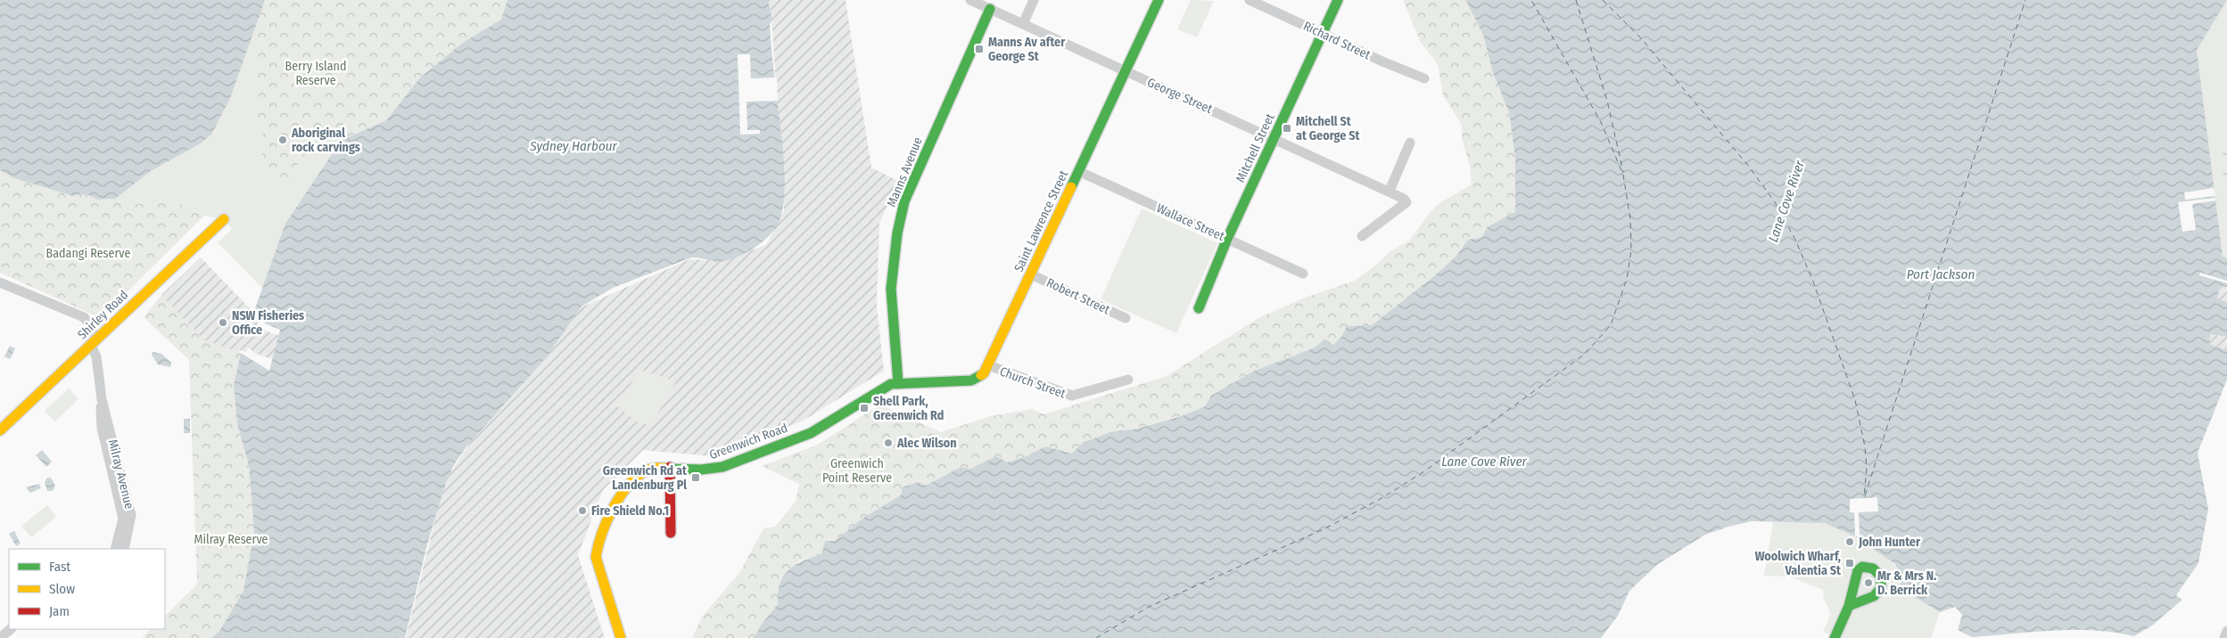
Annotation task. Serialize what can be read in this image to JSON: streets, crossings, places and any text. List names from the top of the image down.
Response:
{
  "streets": {
    "street": [
      "Richard Street",
      "George Street",
      "Mitchell Street",
      "Manns Avenue",
      "Saint Lawrence Street",
      "Wallace Street",
      "Robert Street",
      "Shirley Road",
      "Church Street",
      "Greenwich Road",
      "Milray Avenue"
    ]
  },
  "crossings": [
    ["Richard Street", "Mitchell Street"],
    ["George Street", "Mitchell Street"],
    ["George Street", "Manns Avenue"],
    ["George Street", "Saint Lawrence Street"],
    ["Mitchell Street", "Wallace Street"],
    ["Manns Avenue", "Saint Lawrence Street"],
    ["Manns Avenue", "Greenwich Road"],
    ["Saint Lawrence Street", "Wallace Street"],
    ["Saint Lawrence Street", "Robert Street"],
    ["Saint Lawrence Street", "Church Street"],
    ["Saint Lawrence Street", "Greenwich Road"],
    ["Shirley Road", "Milray Avenue"]
  ],
  "water": ["Sydney Harbour", "Lane Cove River", "Port Jackson"],
  "parks": [
    "Berry Island Reserve",
    "Badangi Reserve",
    "Greenwich Point Reserve",
    "Milray Reserve"
  ],
  "places": {
    "transit": [
      "Manns Av after George St",
      "Mitchell St at George St",
      "Shell Park, Greenwich Rd",
      "Greenwich Rd at Landenburg Pl",
      "Woolwich Wharf, Valentia St"
    ],
    "other": [
      "Aboriginal rock carvings",
      "NSW Fisheries Office",
      "Alec Wilson",
      "Fire Shield No.1",
      "John Hunter",
      "Mr & Mrs N. D. Berrick"
    ]
  },
  "legend": ["Fast", "Slow", "Jam"]
}
